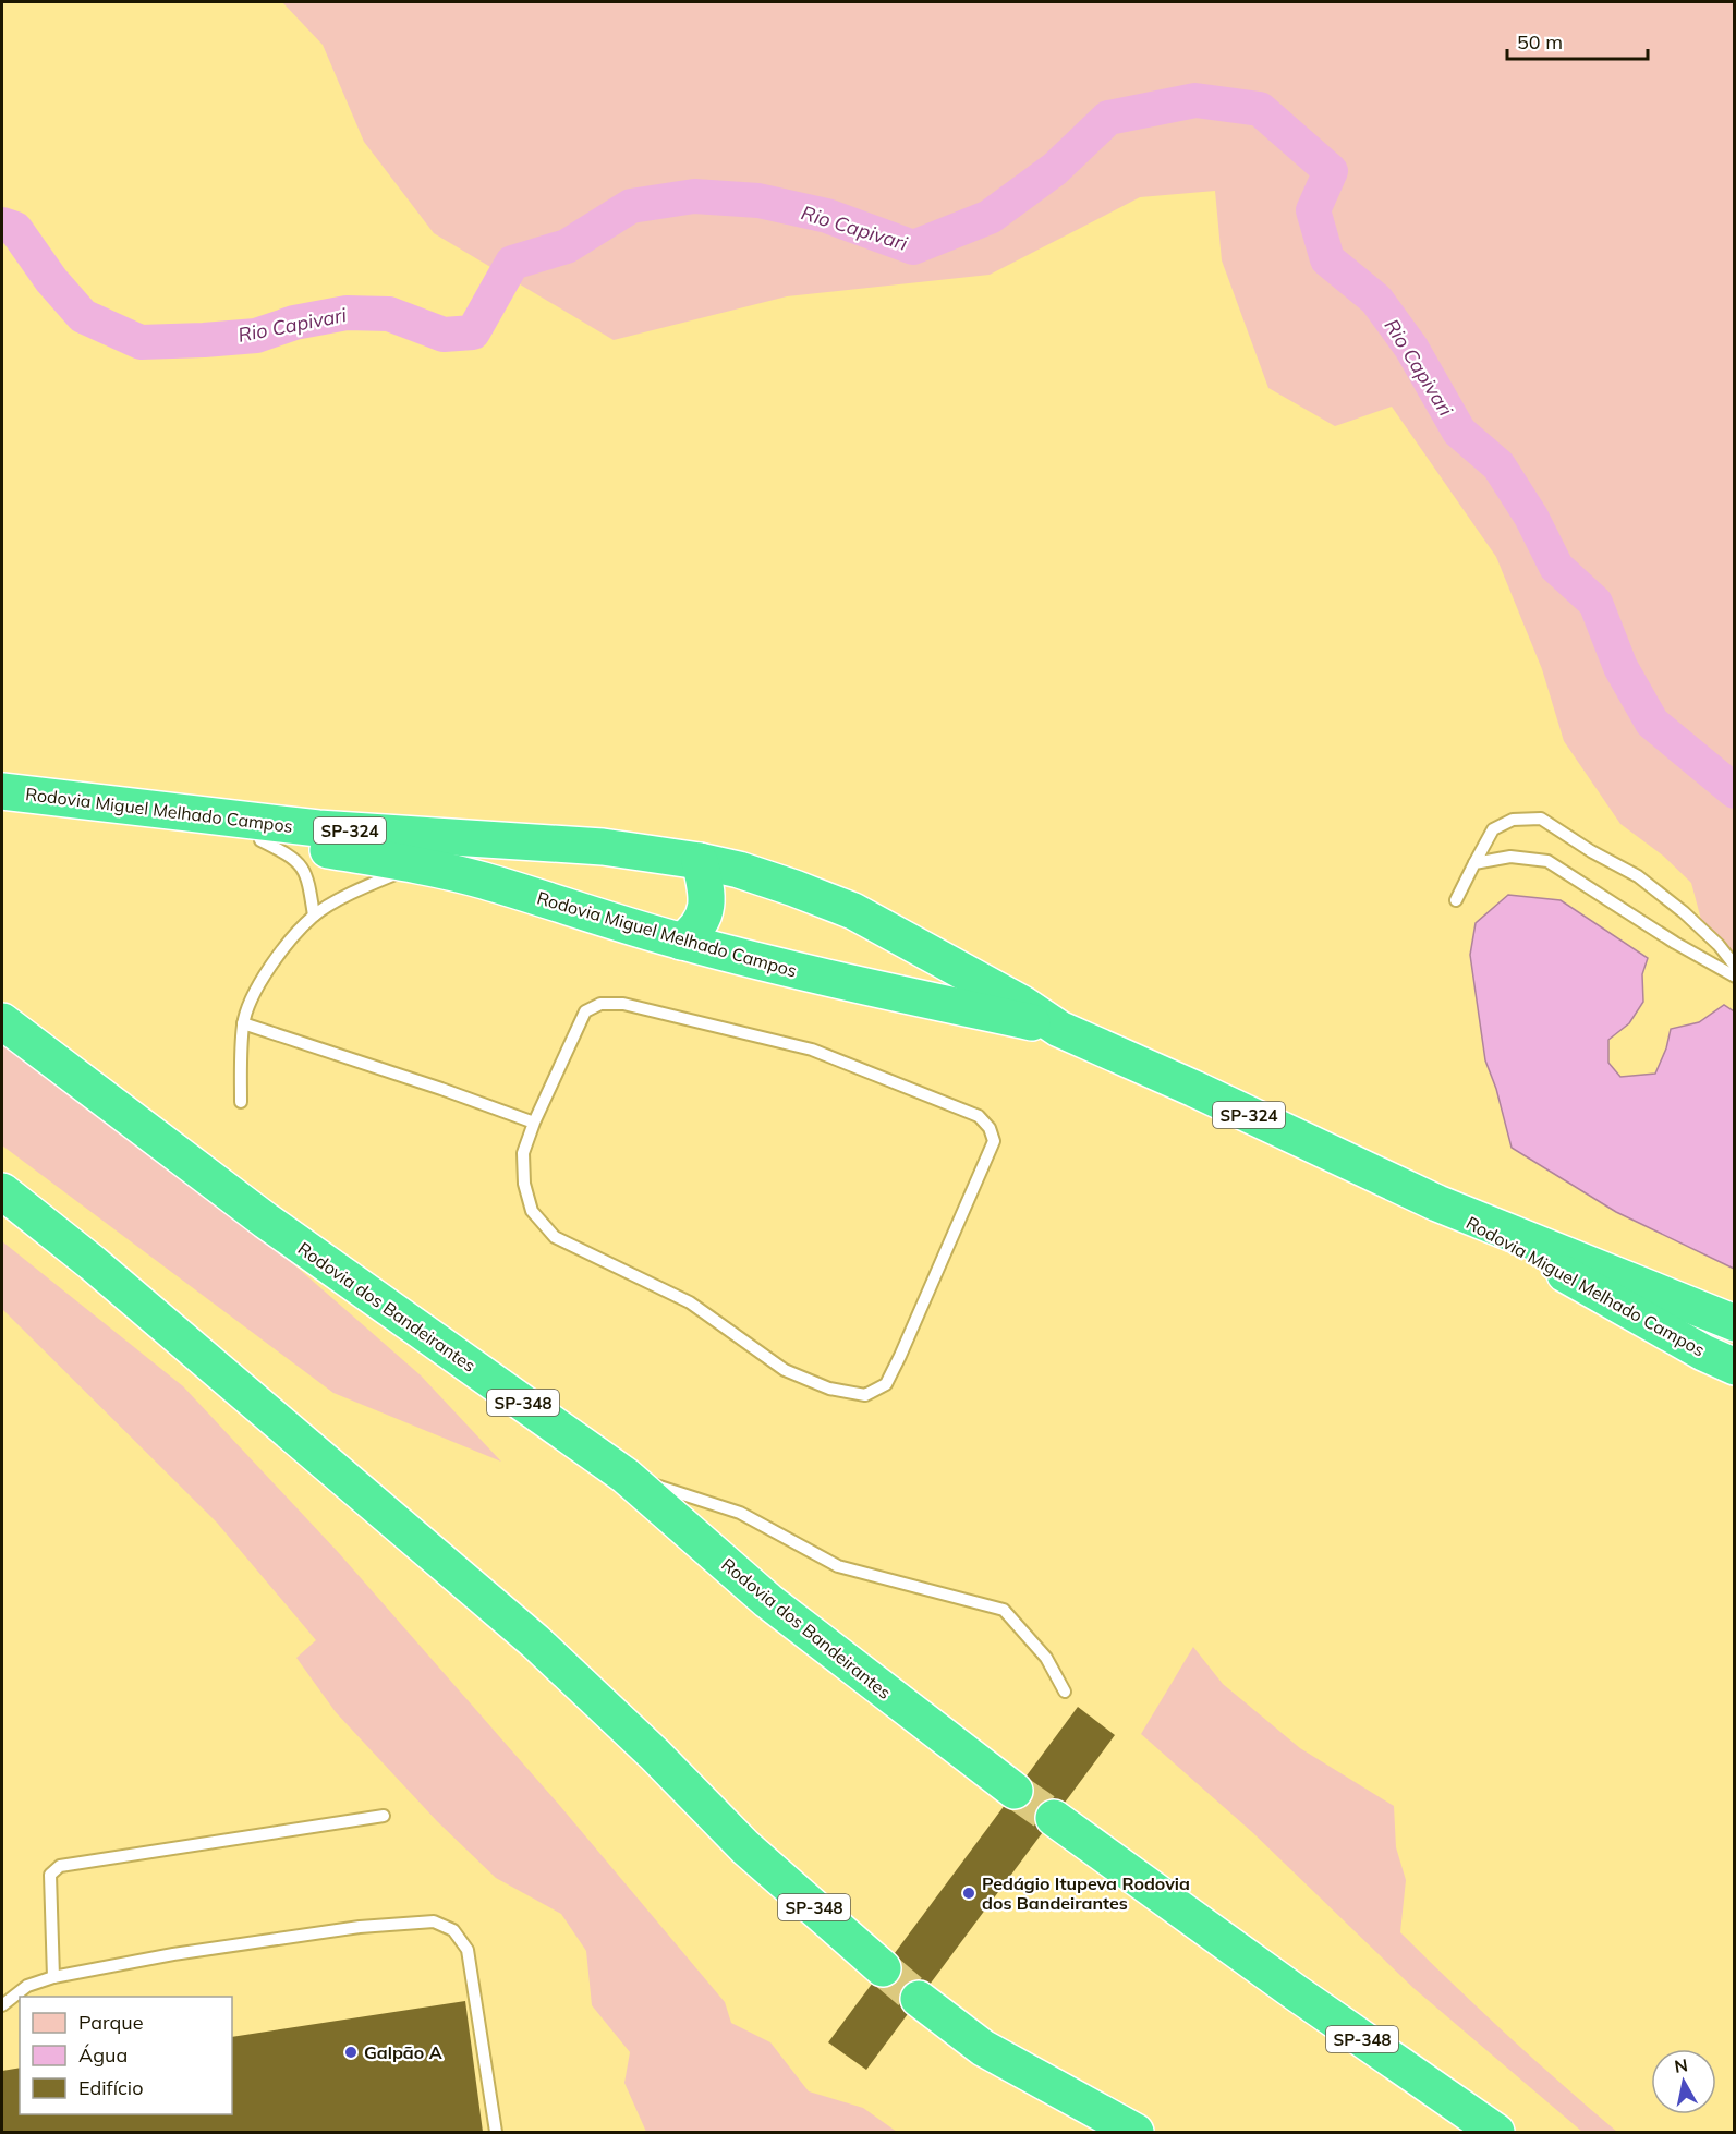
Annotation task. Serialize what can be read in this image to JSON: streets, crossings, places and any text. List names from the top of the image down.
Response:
{
  "streets": {
    "highway": [
      "Rodovia Miguel Melhado Campos",
      "SP-324",
      "Rodovia dos Bandeirantes",
      "SP-348"
    ]
  },
  "water": ["Rio Capivari"],
  "places": ["Pedágio Itupeva Rodovia dos Bandeirantes", "Galpão A"],
  "legend": ["Parque", "Água", "Edifício"],
  "scale_bar": "50 m",
  "north": "top"
}
